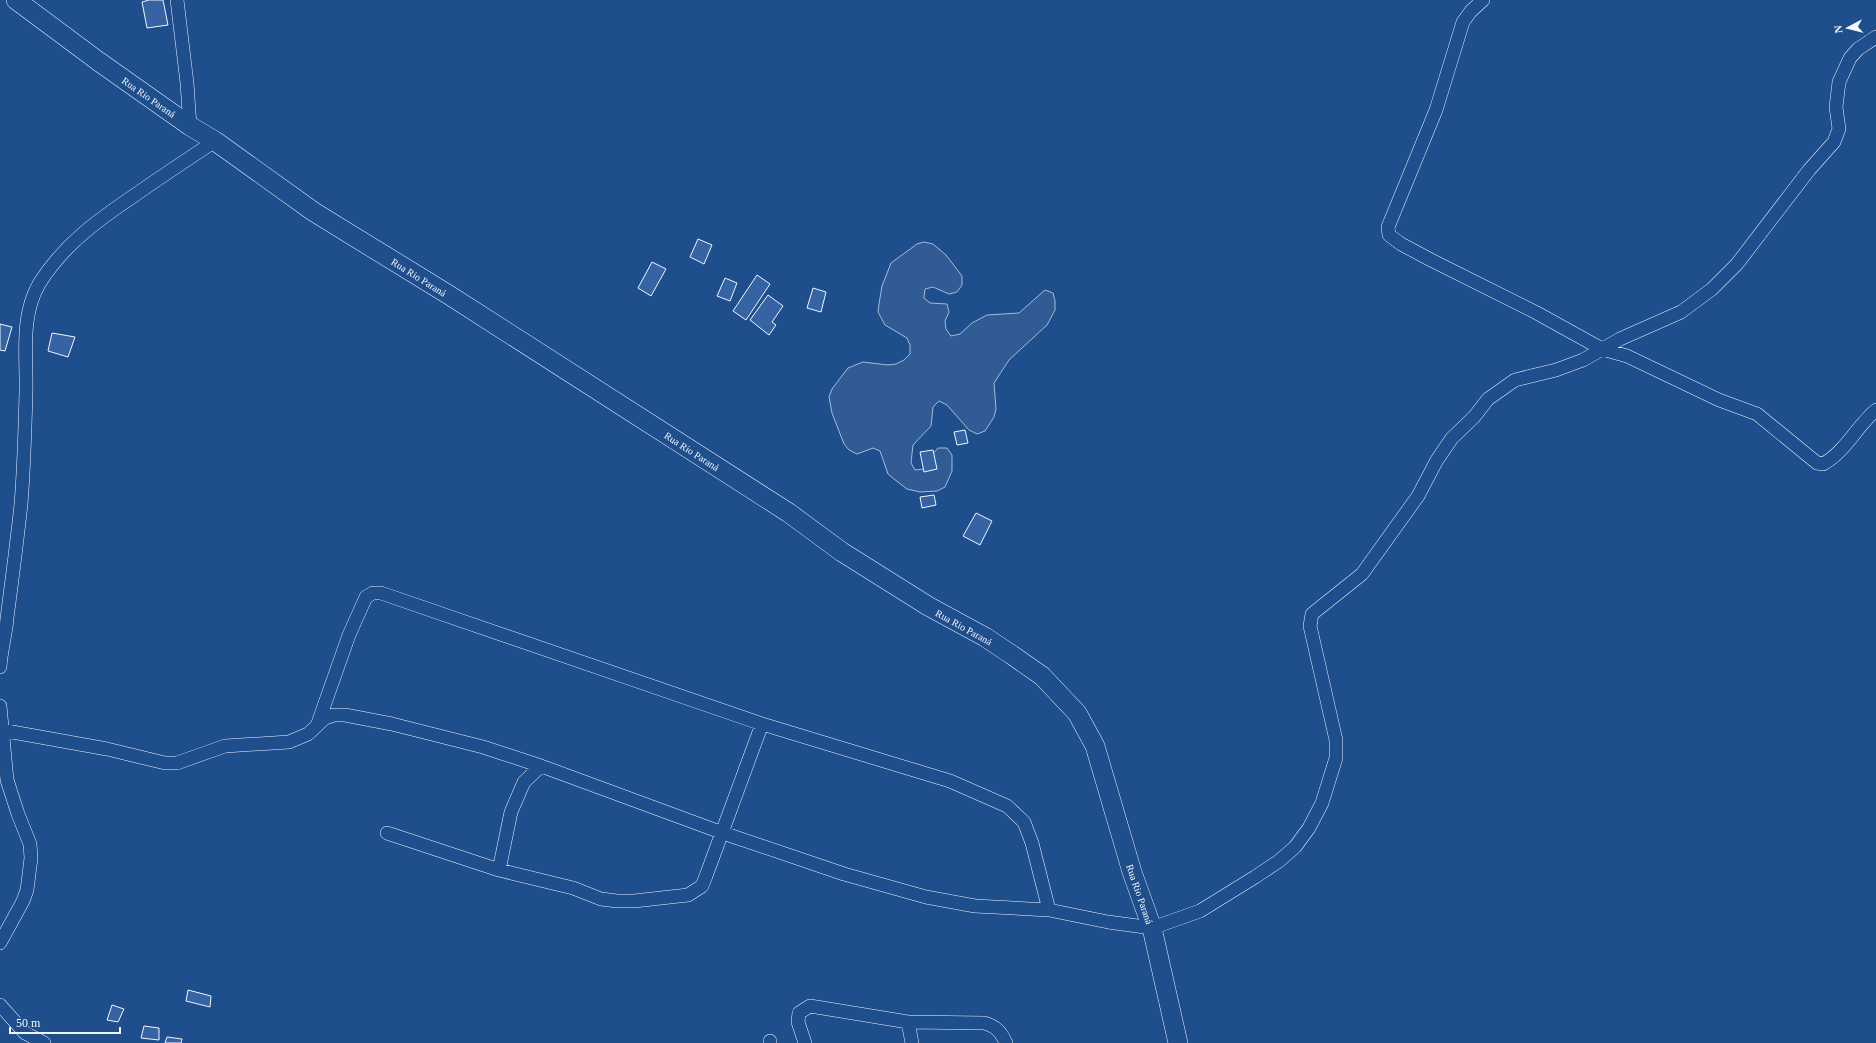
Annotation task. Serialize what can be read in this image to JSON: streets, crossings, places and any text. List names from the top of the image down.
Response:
{
  "streets": {
    "street": ["Rua Rio Paraná"]
  },
  "scale_bar": "50 m",
  "north": "left"
}
